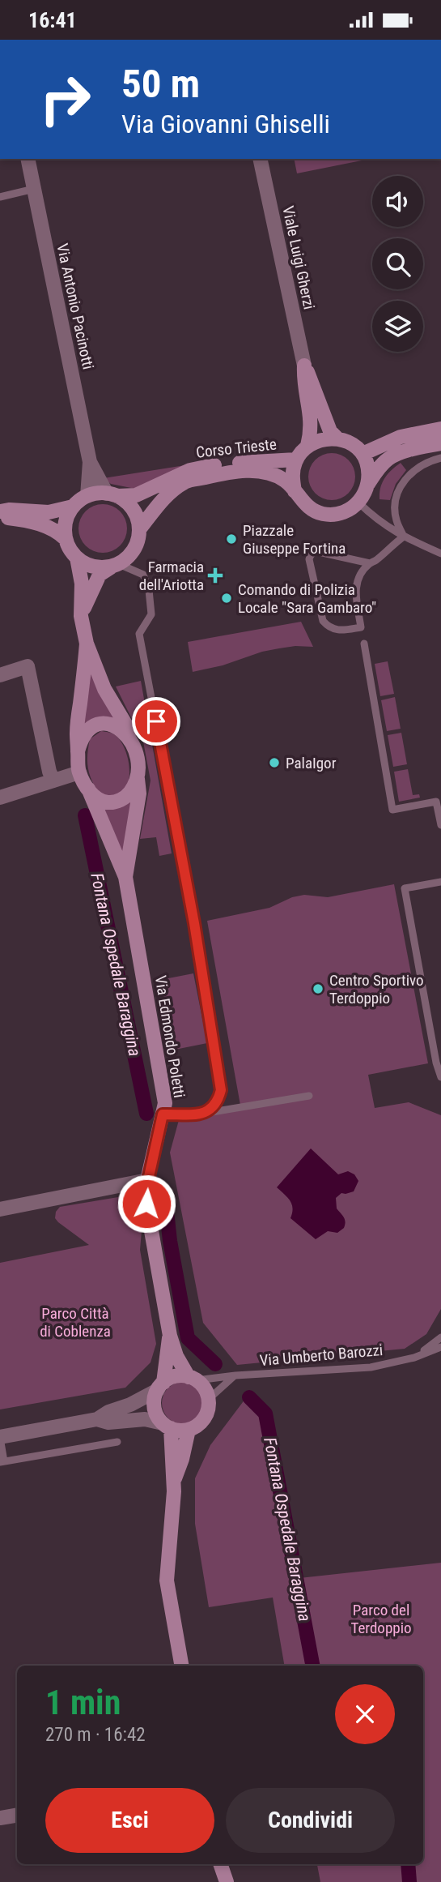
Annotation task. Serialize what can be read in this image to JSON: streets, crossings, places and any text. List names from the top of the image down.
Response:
{
  "streets": {
    "street": [
      "Viale Luigi Gherzi",
      "Via Antonio Pacinotti",
      "Corso Trieste",
      "Via Edmondo Poletti"
    ],
    "lane": ["Via Umberto Barozzi"]
  },
  "crossings": [
    ["Via Antonio Pacinotti", "Corso Trieste"],
    ["Via Edmondo Poletti", "Via Umberto Barozzi"]
  ],
  "water": ["Fontana Ospedale Baraggina"],
  "parks": ["Parco Città di Coblenza", "Parco del Terdoppio"],
  "places": {
    "other": [
      "Piazzale Giuseppe Fortina",
      "Comando di Polizia Locale \"Sara Gambaro\"",
      "PalaIgor",
      "Centro Sportivo Terdoppio"
    ],
    "health": ["Farmacia dell'Ariotta"]
  },
  "page": {
    "status": "16:41",
    "turn": ["50 m", "Via Giovanni Ghiselli"],
    "heading": ["1 min", "270 m · 16:42"],
    "buttons": ["Esci", "Condividi"]
  }
}
